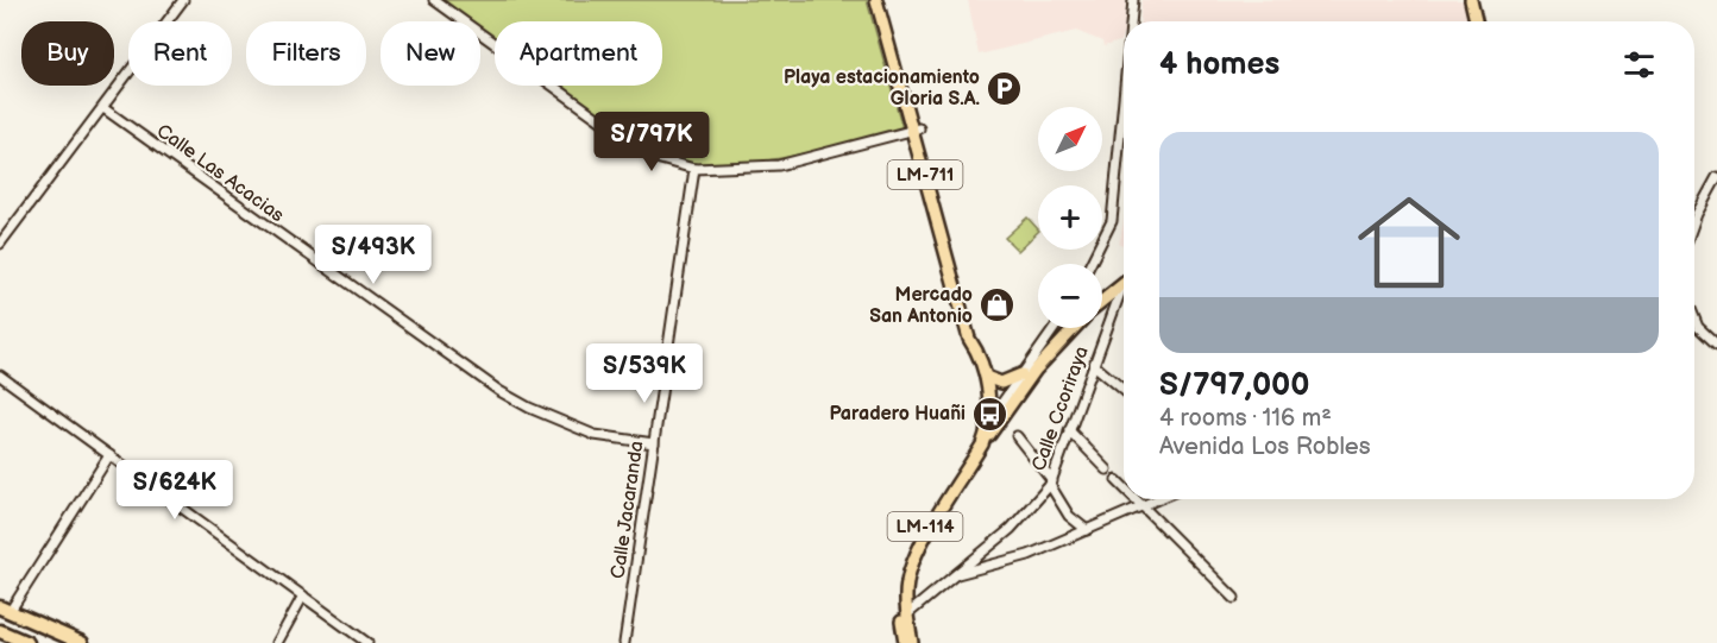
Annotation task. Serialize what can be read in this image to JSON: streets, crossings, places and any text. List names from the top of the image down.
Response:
{
  "streets": {
    "main road": ["LM-711", "LM-114"],
    "street": ["Calle Las Acacias", "Calle Ccoriraya", "Calle Jacaranda"]
  },
  "crossings": [
    ["Calle Las Acacias", "Calle Jacaranda"],
    ["LM-711", "LM-114"],
    ["Calle Ccoriraya", "LM-114"]
  ],
  "places": {
    "parking": ["Playa estacionamiento Gloria S.A."],
    "shop": ["Mercado San Antonio"],
    "bus stop": ["Paradero Huañi"]
  },
  "north": "top right",
  "page": {
    "chip": [
      "Buy",
      "Rent",
      "Filters",
      "New",
      "Apartment"
    ],
    "heading": "4 homes",
    "map_buttons": ["+", "−"],
    "list": [
      {
        "name": "S/797,000",
        "note": "4 rooms · 116 m² · Avenida Los Robles"
      }
    ],
    "price": [
      "S/797K",
      "S/493K",
      "S/539K",
      "S/624K"
    ]
  }
}
